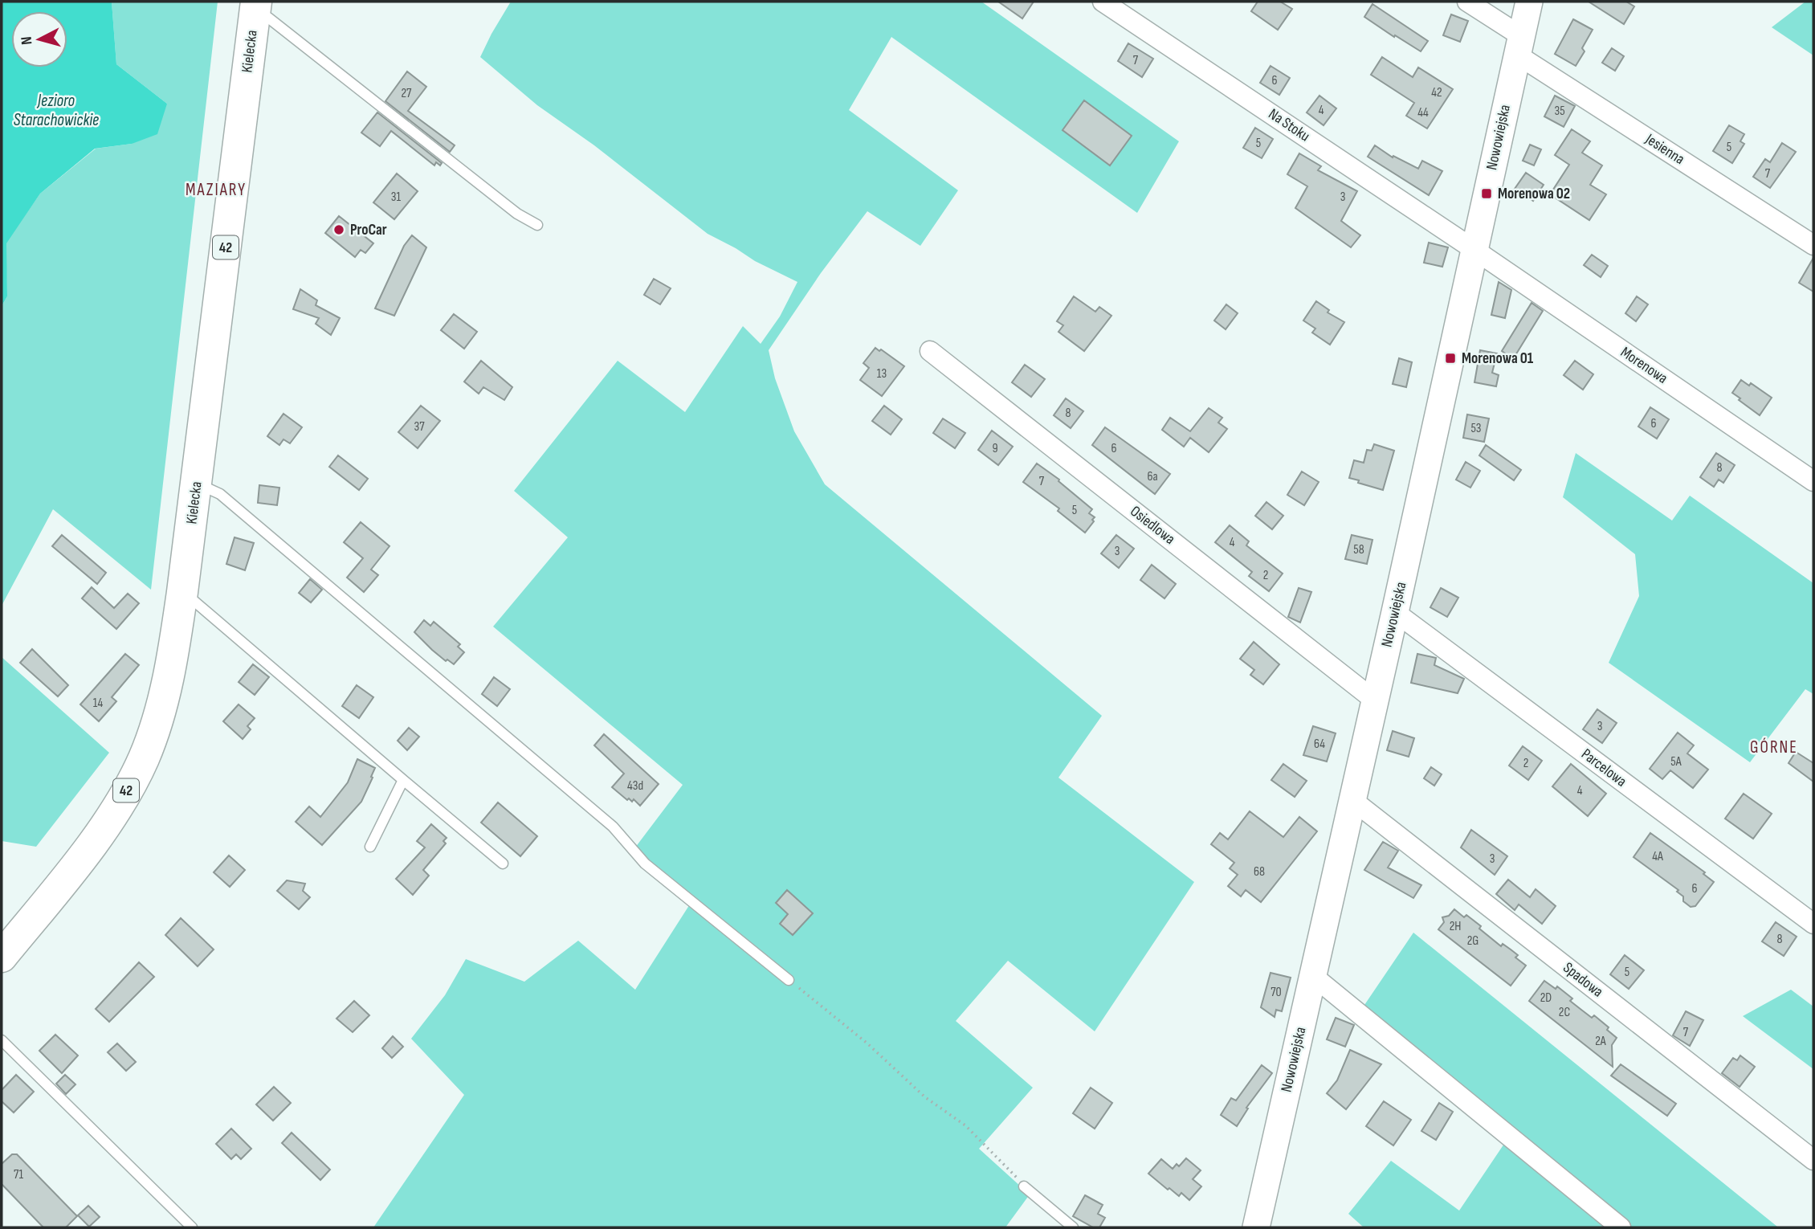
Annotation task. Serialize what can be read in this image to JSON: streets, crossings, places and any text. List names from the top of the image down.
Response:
{
  "streets": {
    "main road": ["Kielecka", "42"],
    "street": [
      "Na Stoku",
      "Nowowiejska",
      "Jesienna",
      "Morenowa",
      "Osiedlowa",
      "Parcelowa",
      "Spadowa"
    ]
  },
  "crossings": [
    ["Na Stoku", "Nowowiejska"],
    ["Na Stoku", "Morenowa"],
    ["Nowowiejska", "Jesienna"],
    ["Nowowiejska", "Morenowa"],
    ["Nowowiejska", "Osiedlowa"],
    ["Nowowiejska", "Parcelowa"],
    ["Nowowiejska", "Spadowa"]
  ],
  "districts": ["MAZIARY", "GÓRNE"],
  "water": ["Jezioro Starachowickie"],
  "places": {
    "transit": ["Morenowa 02", "Morenowa 01"],
    "other": ["ProCar"]
  },
  "house_numbers": [
    "7",
    "6",
    "42",
    "27",
    "4",
    "35",
    "44",
    "5",
    "5",
    "7",
    "31",
    "3",
    "13",
    "8",
    "6",
    "37",
    "53",
    "9",
    "6",
    "8",
    "6a",
    "7",
    "5",
    "4",
    "58",
    "3",
    "2",
    "14",
    "3",
    "64",
    "5A",
    "2",
    "43d",
    "4",
    "4A",
    "3",
    "68",
    "6",
    "2H",
    "8",
    "2G",
    "5",
    "70",
    "2D",
    "2C",
    "7",
    "2A",
    "71"
  ],
  "north": "left"
}
